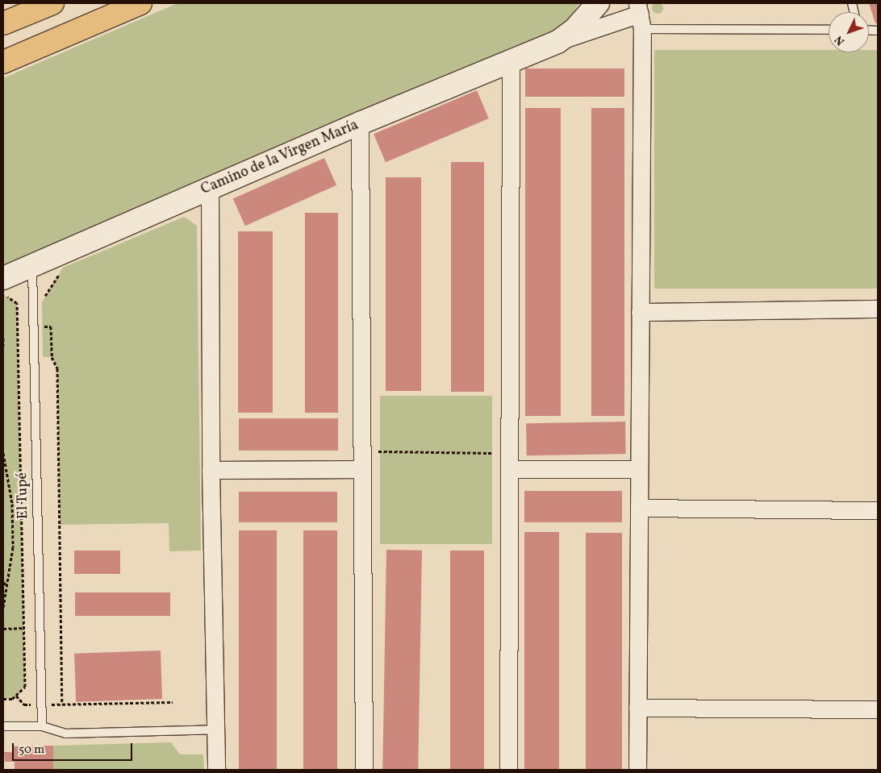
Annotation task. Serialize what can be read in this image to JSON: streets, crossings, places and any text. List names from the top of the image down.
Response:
{
  "streets": {
    "street": ["Camino de la Virgen María"],
    "lane": ["El Tupé"]
  },
  "crossings": [
    ["Camino de la Virgen María", "El Tupé"]
  ],
  "scale_bar": "50 m",
  "north": "bottom left"
}
